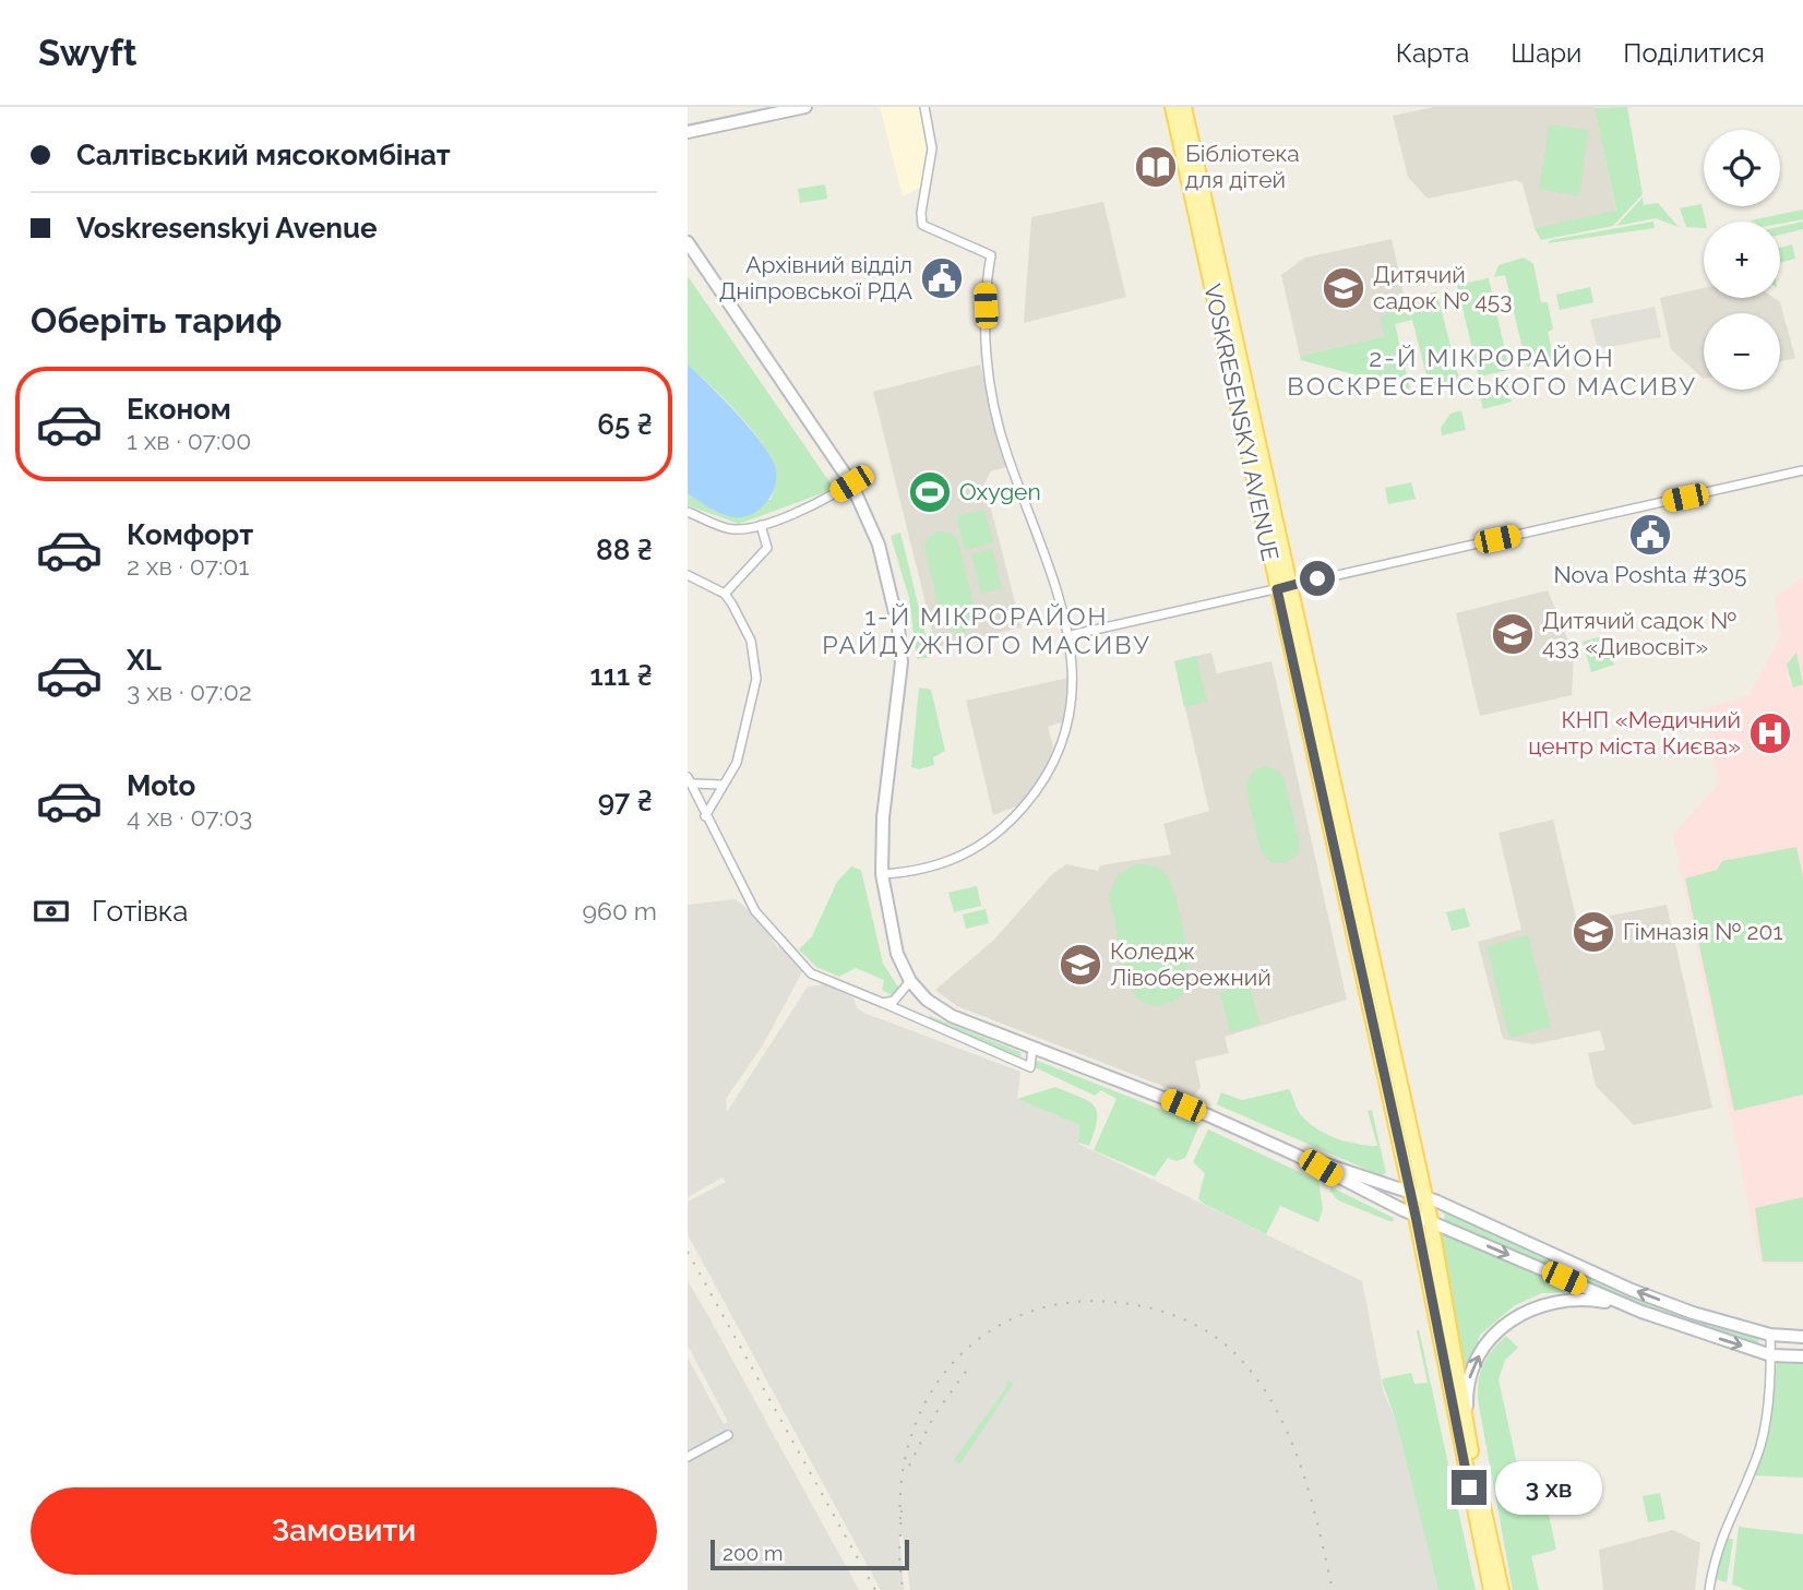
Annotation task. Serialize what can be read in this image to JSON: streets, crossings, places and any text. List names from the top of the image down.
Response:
{
  "streets": {
    "main road": ["VOSKRESENSKYI AVENUE"]
  },
  "districts": ["2-Й МІКРОРАЙОН ВОСКРЕСЕНСЬКОГО МАСИВУ", "1-Й МІКРОРАЙОН РАЙДУЖНОГО МАСИВУ"],
  "places": {
    "library": ["Бібліотека для дітей"],
    "public building": ["Архівний відділ Дніпровської РДА", "Nova Poshta #305"],
    "school or university": [
      "Дитячий садок № 453",
      "Дитячий садок № 433 «Дивосвіт»",
      "Гімназія № 201",
      "Коледж Лівобережний"
    ],
    "sports": ["Oxygen"],
    "hospital": ["КНП «Медичний центр міста Києва»"]
  },
  "scale_bar": "200 m",
  "page": {
    "header": "Swyft",
    "nav": ["Карта", "Шари", "Поділитися"],
    "banner": ["Салтівський мясокомбінат", "Voskresenskyi Avenue"],
    "map_buttons": ["+", "−"],
    "heading": "Оберіть тариф",
    "list": [
      {
        "name": "Економ",
        "note": "1 хв · 07:00",
        "value": "65 ₴"
      },
      {
        "name": "Комфорт",
        "note": "2 хв · 07:01",
        "value": "88 ₴"
      },
      {
        "name": "XL",
        "note": "3 хв · 07:02",
        "value": "111 ₴"
      },
      {
        "name": "Moto",
        "note": "4 хв · 07:03",
        "value": "97 ₴"
      }
    ],
    "pay": ["Готівка", "960 m"],
    "bubble": "3 хв",
    "buttons": "Замовити",
    "scale": "200 m"
  }
}
